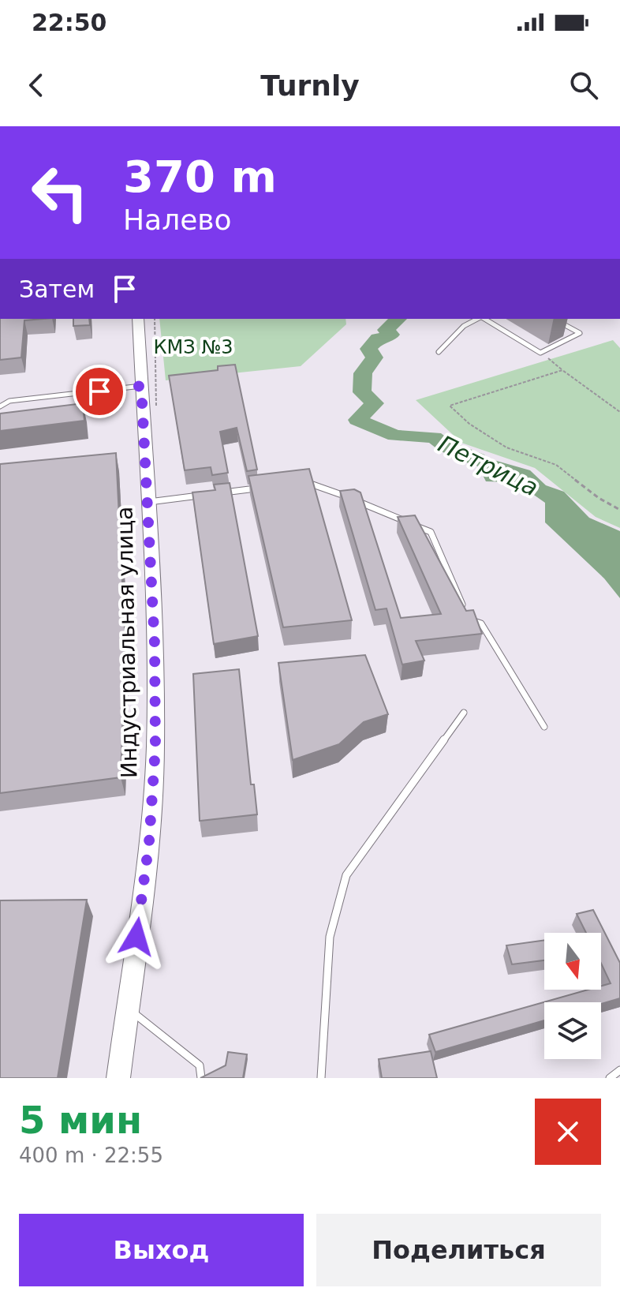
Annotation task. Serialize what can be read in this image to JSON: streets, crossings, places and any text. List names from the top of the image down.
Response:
{
  "streets": {
    "main road": ["Индустриальная улица"]
  },
  "water": ["Петрица"],
  "parks": ["КМЗ №3"],
  "north": "bottom",
  "page": {
    "status": "22:50",
    "header": "Turnly",
    "turn": ["370 m", "Налево"],
    "then": "Затем",
    "heading": ["5 мин", "400 m · 22:55"],
    "buttons": ["Выход", "Поделиться"]
  }
}
